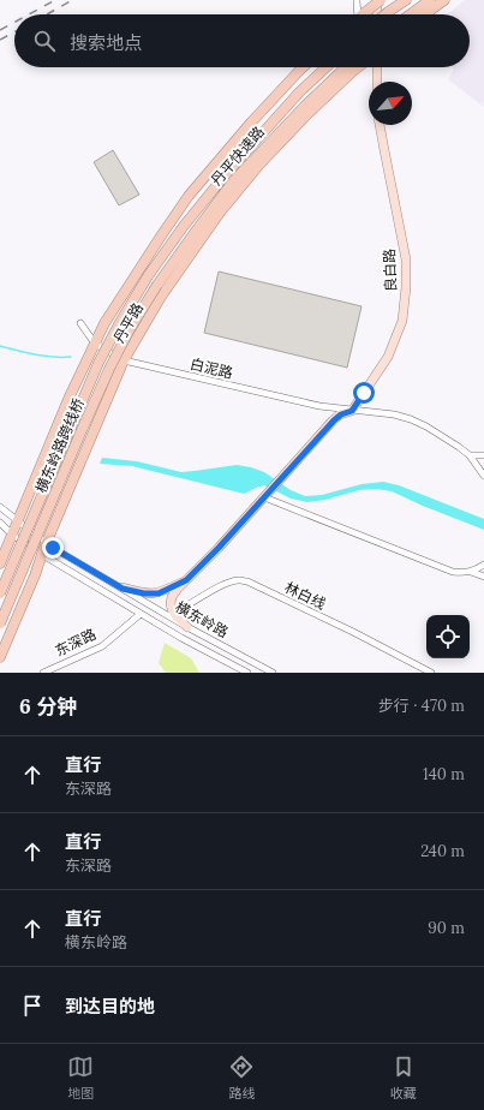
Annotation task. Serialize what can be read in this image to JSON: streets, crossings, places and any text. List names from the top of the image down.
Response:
{
  "streets": {
    "highway": ["丹平快速路", "丹平路", "横东岭路跨线桥"],
    "main road": ["良白路"],
    "street": [
      "白泥路",
      "林白线",
      "横东岭路",
      "东深路"
    ]
  },
  "crossings": [
    ["丹平快速路", "横东岭路跨线桥"],
    ["良白路", "白泥路"],
    ["丹平路", "白泥路"],
    ["丹平路", "横东岭路"],
    ["林白线", "横东岭路"],
    ["横东岭路", "东深路"]
  ],
  "north": "top right",
  "page": {
    "search": "搜索地点",
    "heading": ["6 分钟", "步行 · 470 m"],
    "list": [
      ["直行", "东深路", "140 m"],
      ["直行", "东深路", "240 m"],
      ["直行", "横东岭路", "90 m"],
      "到达目的地"
    ],
    "nav": ["地图", "路线", "收藏"]
  }
}
